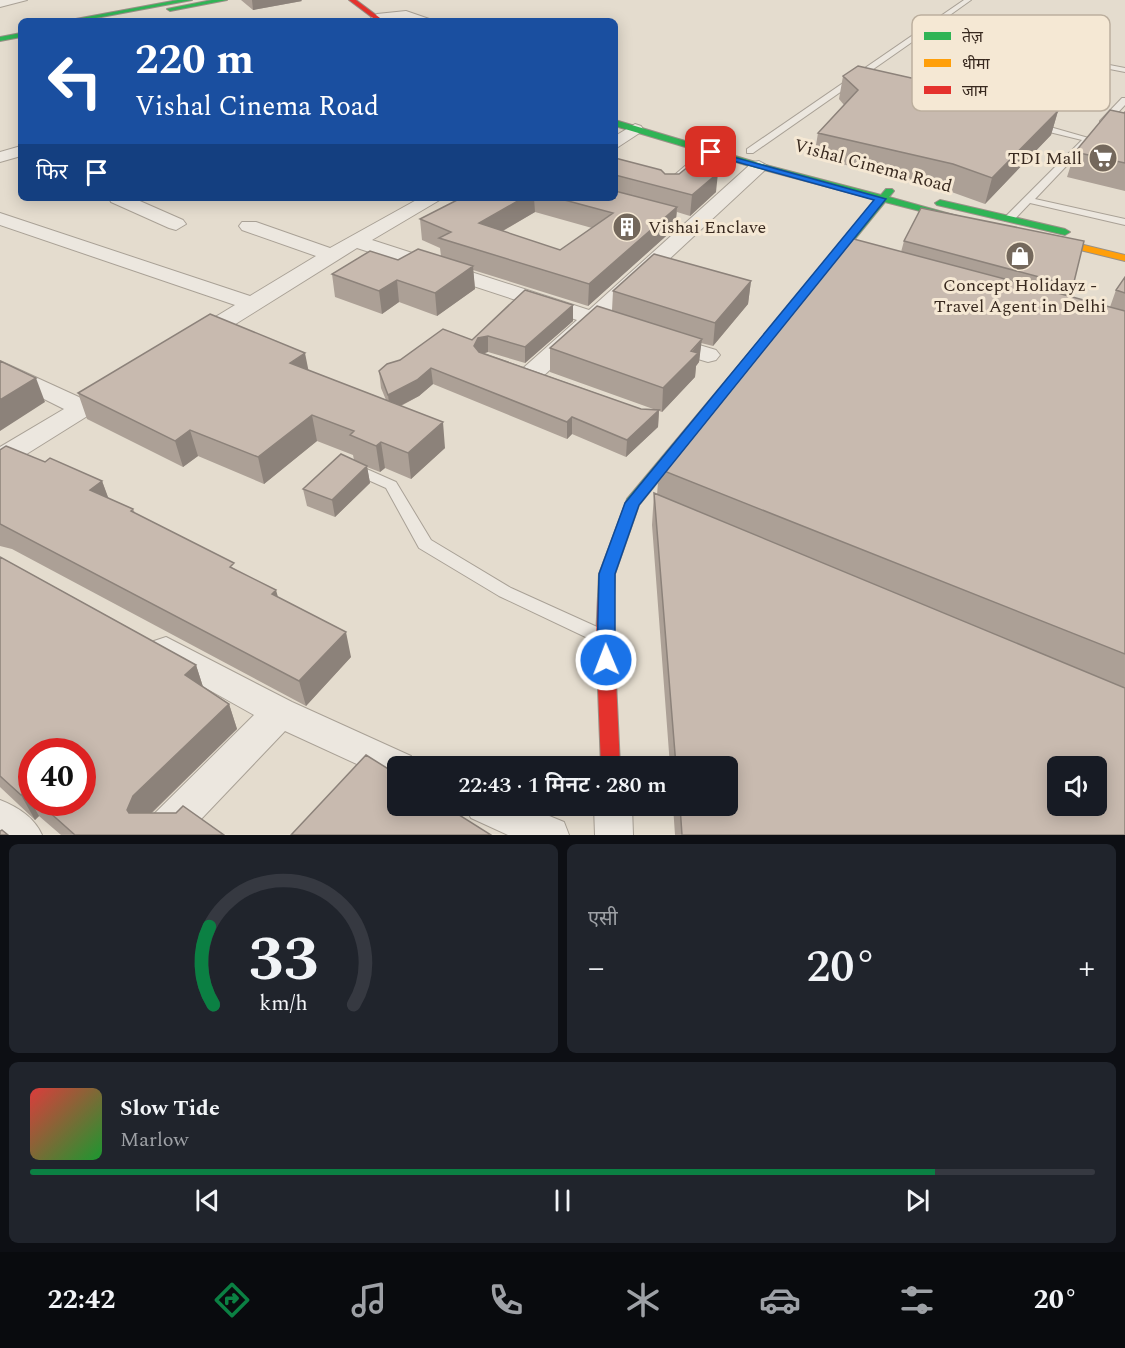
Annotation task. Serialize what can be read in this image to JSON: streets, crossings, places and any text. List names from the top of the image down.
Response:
{
  "streets": {
    "street": ["Vishal Cinema Road"]
  },
  "places": {
    "supermarket": ["TDI Mall"],
    "building": ["Vishai Enclave"],
    "shop": ["Concept Holidayz - Travel Agent in Delhi"]
  },
  "legend": ["तेज़", "धीमा", "जाम"],
  "page": {
    "turn": ["220 m", "Vishal Cinema Road"],
    "then": "फिर",
    "limit": "40",
    "trip": "22:43 · 1 मिनट · 280 m",
    "tile": "एसी",
    "heat": ["−", "20°", "+"],
    "song": ["Slow Tide", "Marlow"],
    "tabs": ["22:42", "20°"],
    "gauge": ["33", "km/h"]
  }
}
